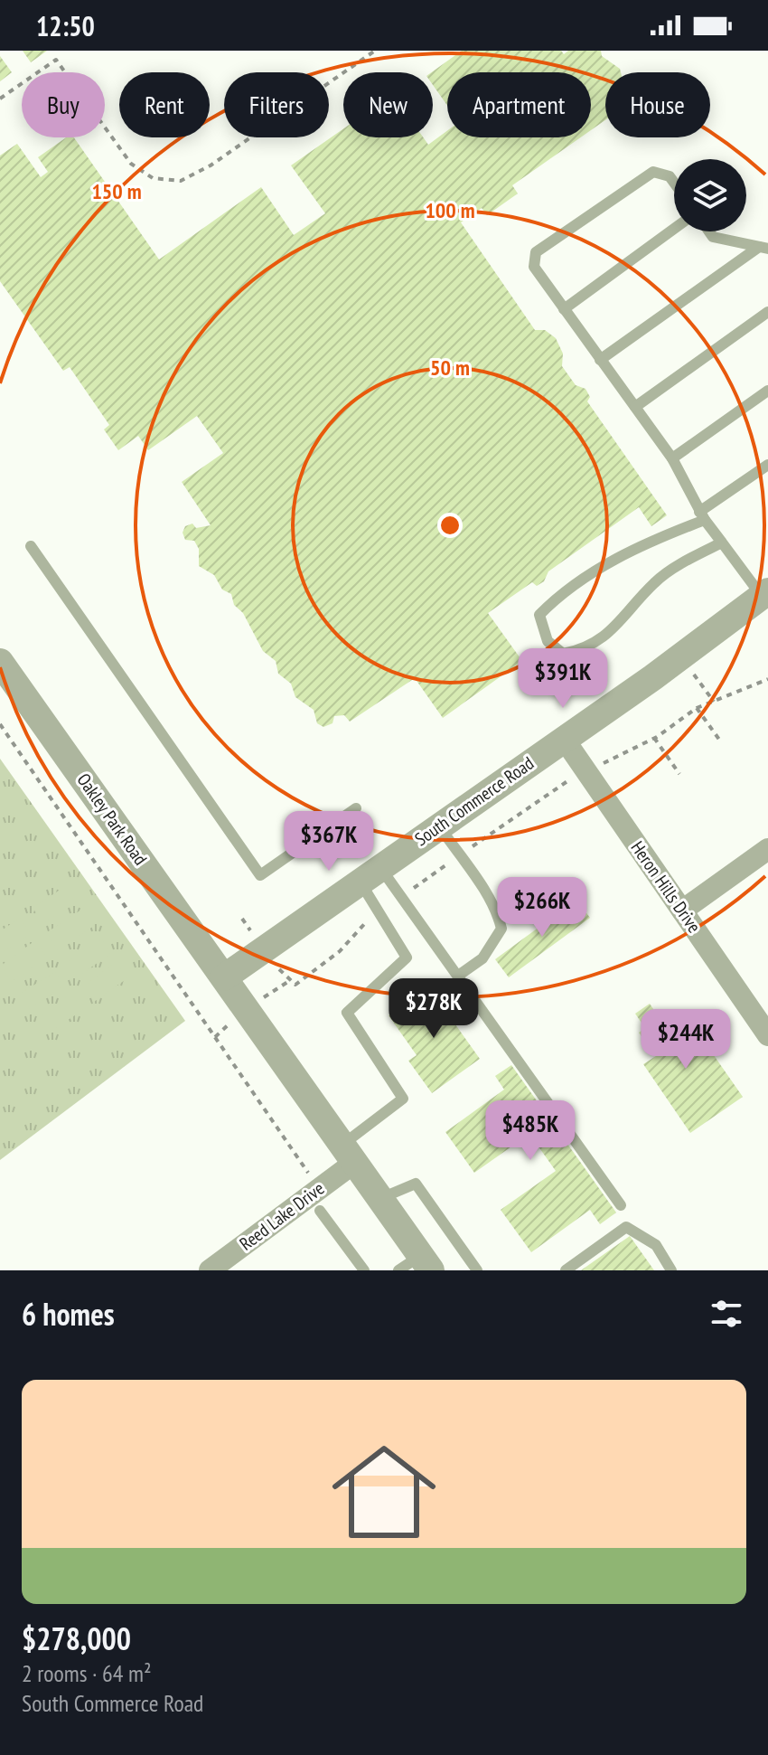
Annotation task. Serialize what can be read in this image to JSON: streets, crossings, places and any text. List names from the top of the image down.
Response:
{
  "streets": {
    "street": [
      "South Commerce Road",
      "Oakley Park Road",
      "Heron Hills Drive",
      "Reed Lake Drive"
    ]
  },
  "crossings": [
    ["South Commerce Road", "Oakley Park Road"],
    ["South Commerce Road", "Heron Hills Drive"]
  ],
  "page": {
    "status": "12:50",
    "chip": [
      "Buy",
      "Rent",
      "Filters",
      "New",
      "Apartment",
      "House"
    ],
    "price": [
      "$391K",
      "$367K",
      "$266K",
      "$278K",
      "$244K",
      "$485K"
    ],
    "heading": "6 homes",
    "list": [
      {
        "name": "$278,000",
        "note": "2 rooms · 64 m² · South Commerce Road"
      }
    ]
  },
  "rings": ["150 m", "100 m", "50 m"]
}
